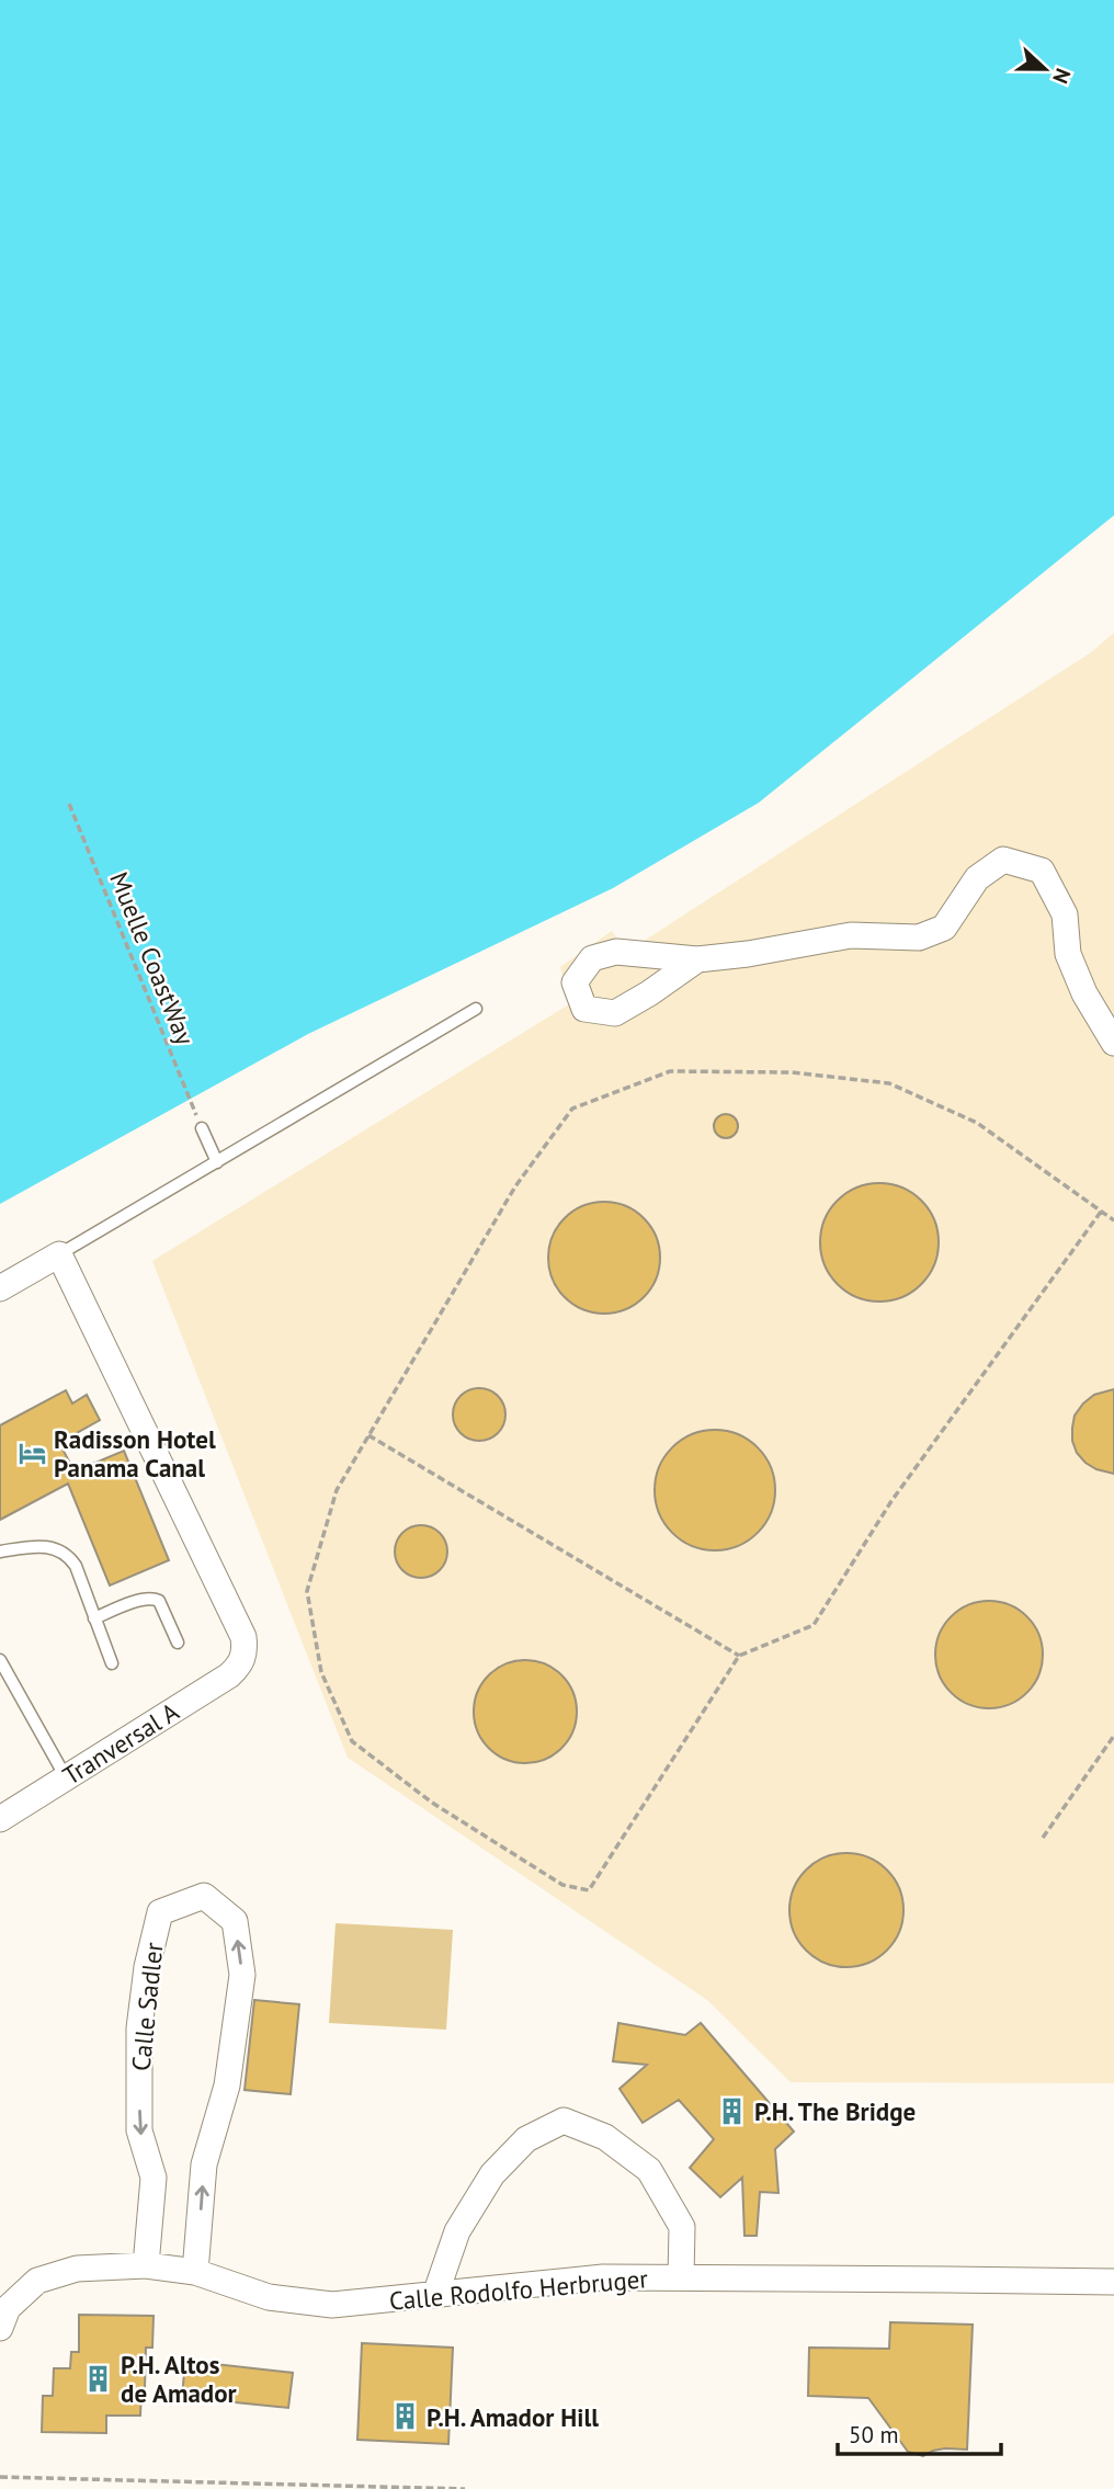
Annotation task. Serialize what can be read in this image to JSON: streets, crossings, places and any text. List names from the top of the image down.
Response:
{
  "streets": {
    "street": ["Tranversal A", "Calle Sadler", "Calle Rodolfo Herbruger"],
    "path": ["Muelle CoastWay"]
  },
  "crossings": [
    ["Calle Sadler", "Calle Rodolfo Herbruger"]
  ],
  "places": {
    "hotel": ["Radisson Hotel Panama Canal"],
    "building": ["P.H. The Bridge", "P.H. Altos de Amador", "P.H. Amador Hill"]
  },
  "scale_bar": "50 m",
  "north": "right"
}
